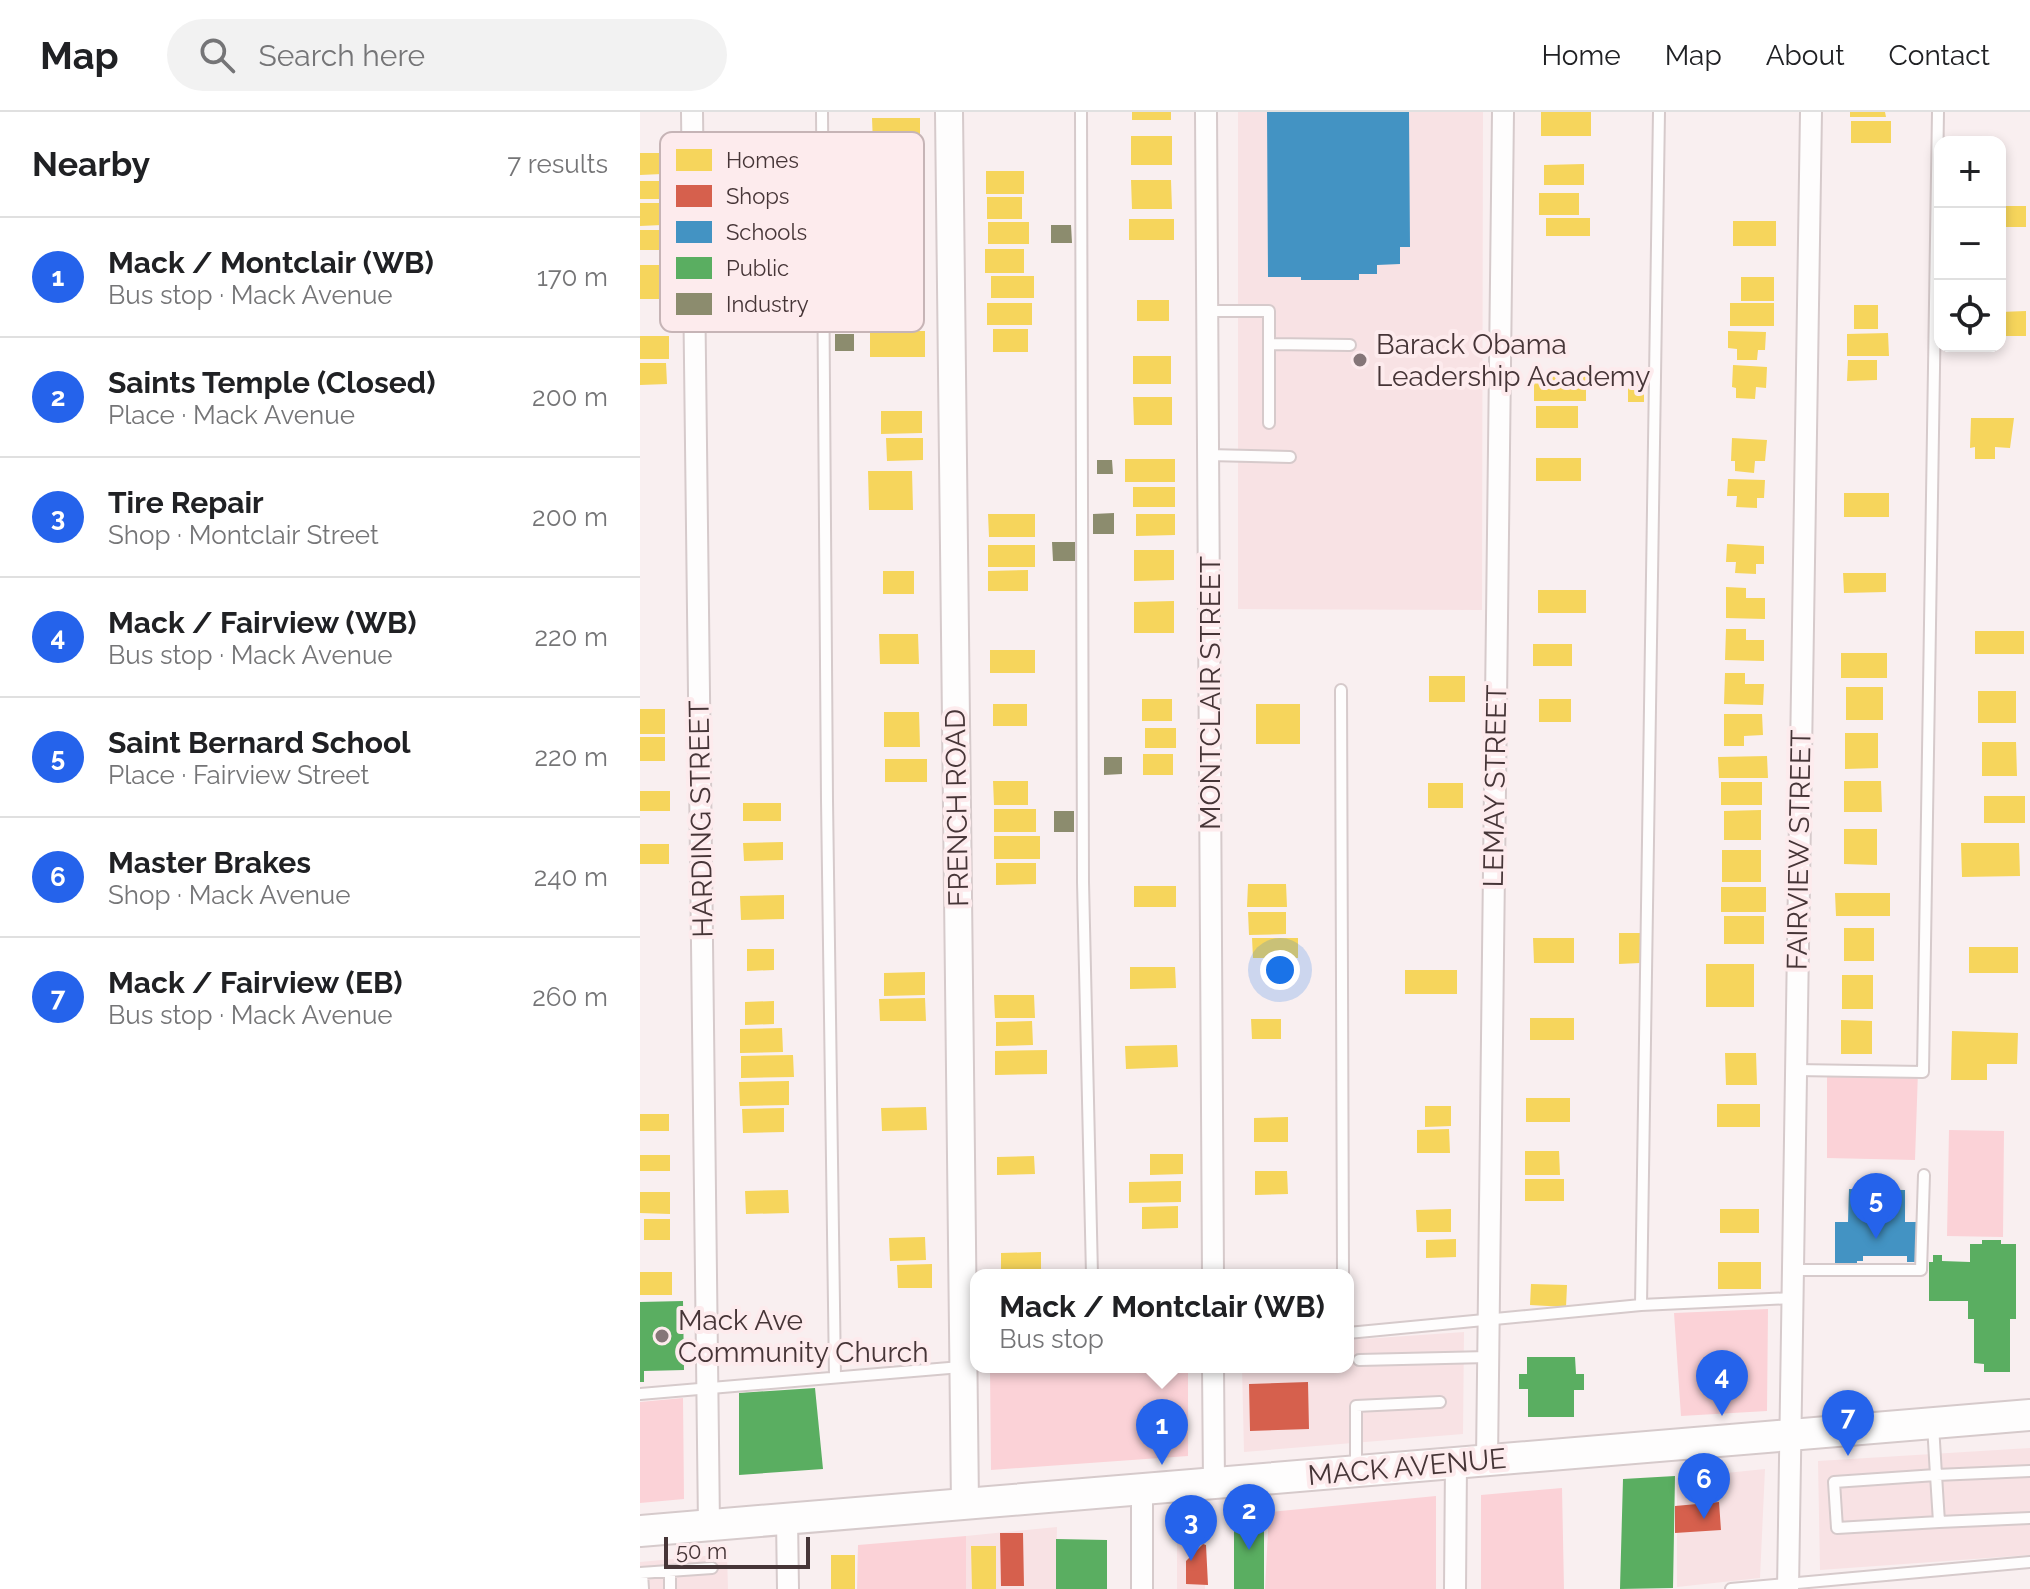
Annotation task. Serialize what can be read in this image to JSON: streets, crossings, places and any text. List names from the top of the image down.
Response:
{
  "streets": {
    "main road": ["MACK AVENUE"],
    "street": [
      "MONTCLAIR STREET",
      "LEMAY STREET",
      "FRENCH ROAD",
      "HARDING STREET",
      "FAIRVIEW STREET"
    ]
  },
  "crossings": [
    ["LEMAY STREET", "MACK AVENUE"],
    ["FRENCH ROAD", "MACK AVENUE"],
    ["HARDING STREET", "MACK AVENUE"],
    ["FAIRVIEW STREET", "MACK AVENUE"]
  ],
  "places": ["Barack Obama Leadership Academy", "Mack Ave Community Church"],
  "legend": [
    "Homes",
    "Shops",
    "Schools",
    "Public",
    "Industry"
  ],
  "scale_bar": "50 m",
  "page": {
    "header": "Map",
    "search": "Search here",
    "nav": [
      "Home",
      "Map",
      "About",
      "Contact"
    ],
    "heading": ["Nearby", "7 results"],
    "map_buttons": ["+", "−"],
    "list": [
      {
        "mark": "1",
        "name": "Mack / Montclair (WB)",
        "note": "Bus stop · Mack Avenue",
        "value": "170 m"
      },
      {
        "mark": "2",
        "name": "Saints Temple (Closed)",
        "note": "Place · Mack Avenue",
        "value": "200 m"
      },
      {
        "mark": "3",
        "name": "Tire Repair",
        "note": "Shop · Montclair Street",
        "value": "200 m"
      },
      {
        "mark": "4",
        "name": "Mack / Fairview (WB)",
        "note": "Bus stop · Mack Avenue",
        "value": "220 m"
      },
      {
        "mark": "5",
        "name": "Saint Bernard School",
        "note": "Place · Fairview Street",
        "value": "220 m"
      },
      {
        "mark": "6",
        "name": "Master Brakes",
        "note": "Shop · Mack Avenue",
        "value": "240 m"
      },
      {
        "mark": "7",
        "name": "Mack / Fairview (EB)",
        "note": "Bus stop · Mack Avenue",
        "value": "260 m"
      }
    ],
    "pins": [
      "5",
      "4",
      "7",
      "1",
      "6",
      "2",
      "3"
    ],
    "popup": ["Mack / Montclair (WB)", "Bus stop"],
    "scale": "50 m"
  }
}
